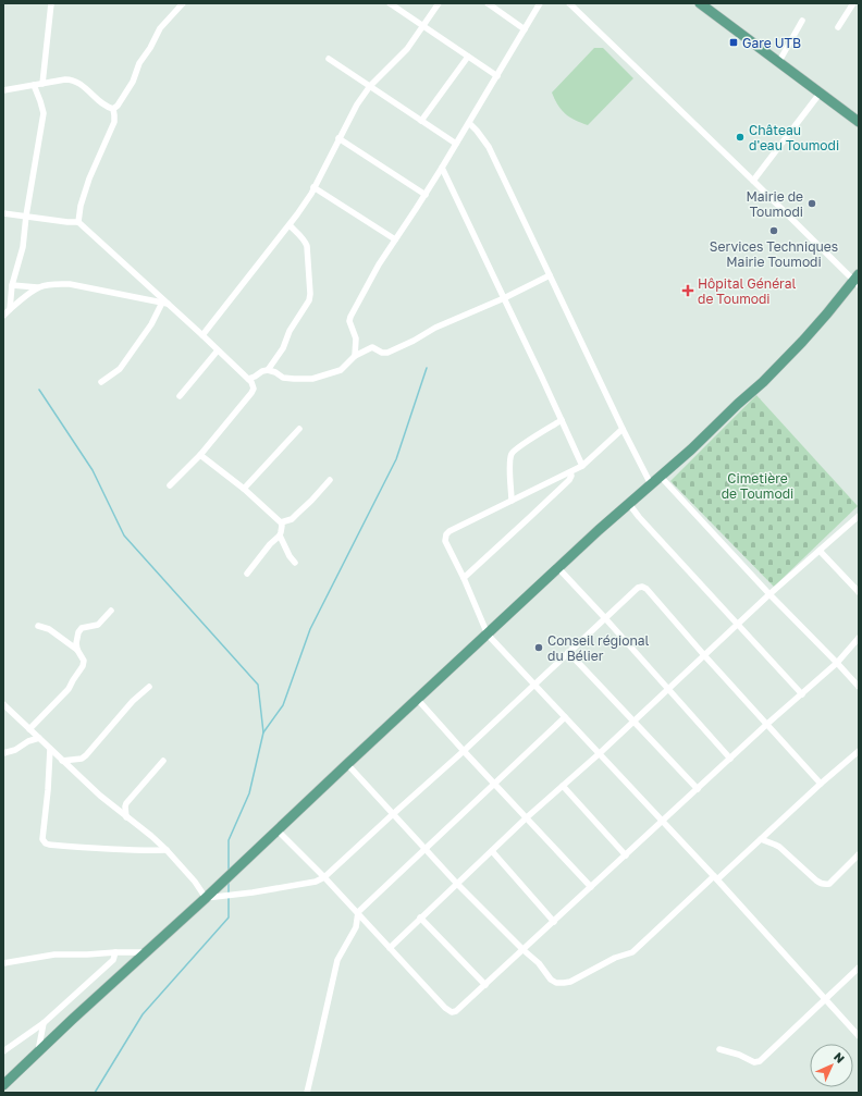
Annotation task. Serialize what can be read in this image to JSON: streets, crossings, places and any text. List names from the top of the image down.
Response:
{
  "parks": ["Cimetière de Toumodi"],
  "places": {
    "transit": ["Gare UTB"],
    "other": [
      "Château d'eau Toumodi",
      "Mairie de Toumodi",
      "Services Techniques Mairie Toumodi",
      "Conseil régional du Bélier"
    ],
    "health": ["Hôpital Général de Toumodi"]
  },
  "north": "top right"
}
